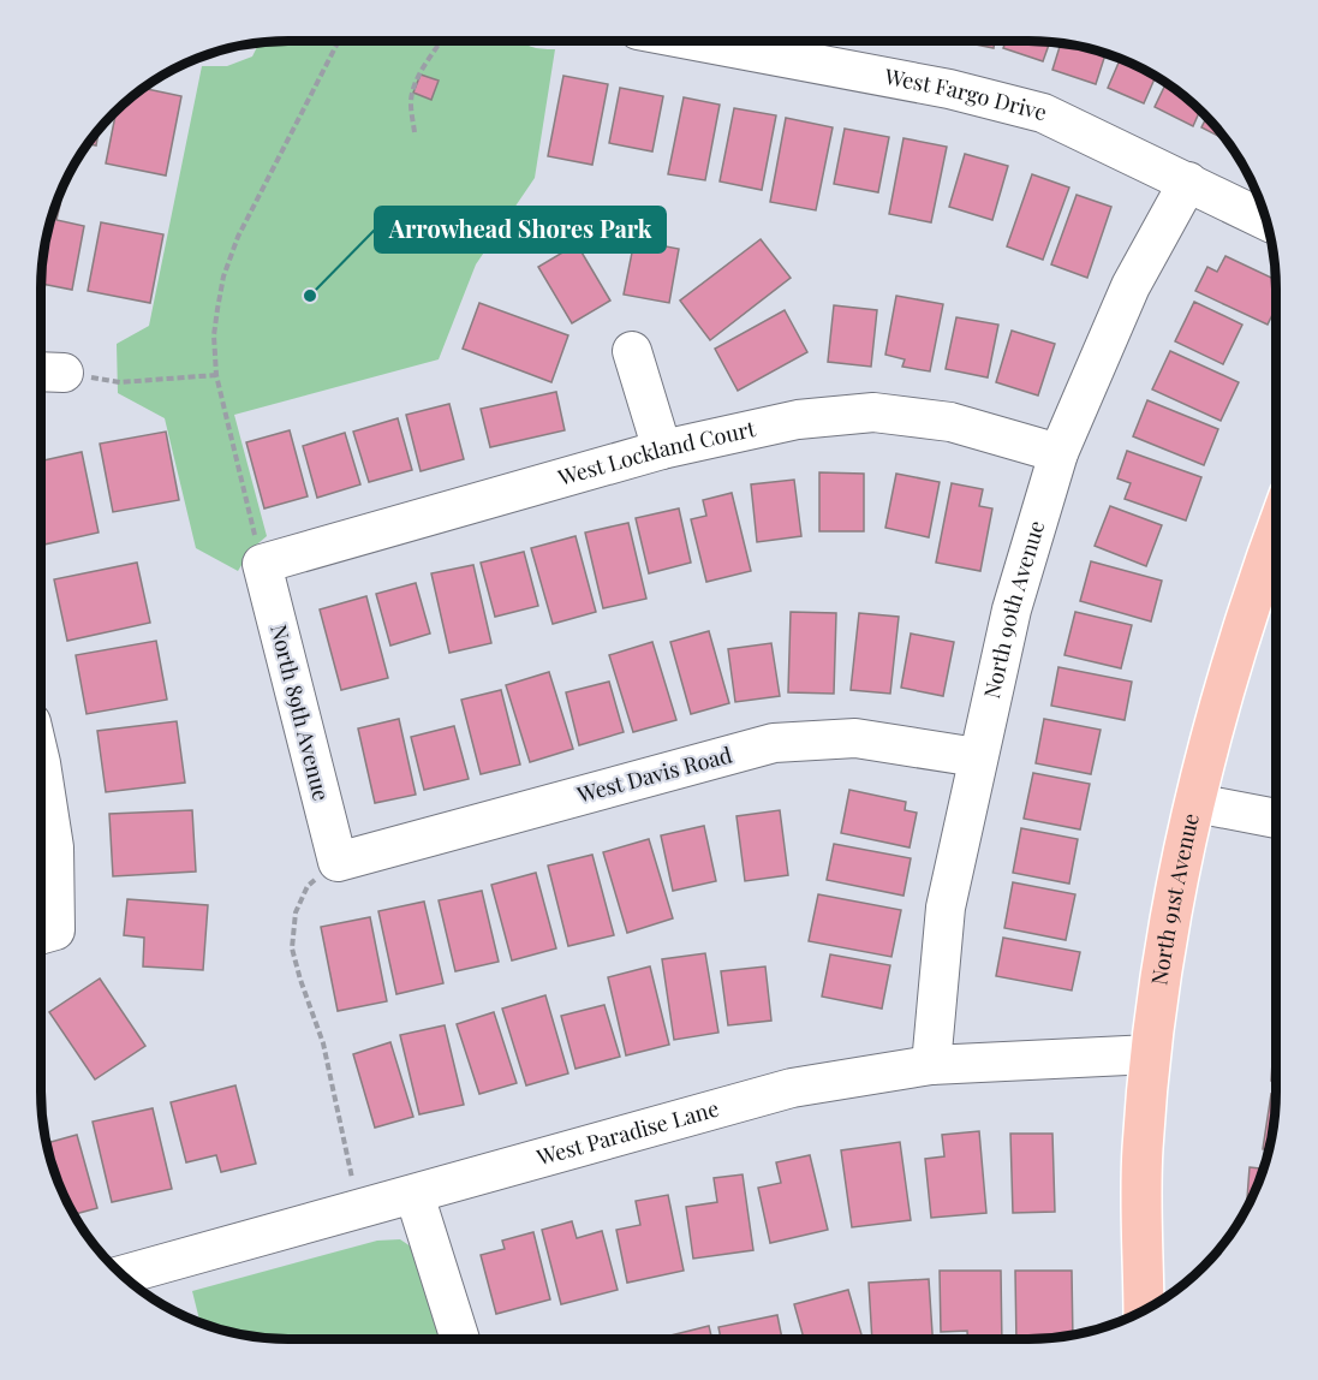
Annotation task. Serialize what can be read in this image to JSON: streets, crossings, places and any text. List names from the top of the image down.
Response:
{
  "streets": {
    "main road": ["North 91st Avenue"],
    "street": [
      "West Fargo Drive",
      "West Lockland Court",
      "North 90th Avenue",
      "North 89th Avenue",
      "West Davis Road",
      "West Paradise Lane"
    ]
  },
  "crossings": [
    ["West Fargo Drive", "North 90th Avenue"],
    ["West Lockland Court", "North 90th Avenue"],
    ["West Lockland Court", "North 89th Avenue"],
    ["North 90th Avenue", "West Davis Road"],
    ["North 90th Avenue", "West Paradise Lane"],
    ["North 89th Avenue", "West Davis Road"],
    ["North 91st Avenue", "West Paradise Lane"]
  ],
  "places": ["Arrowhead Shores Park"]
}
